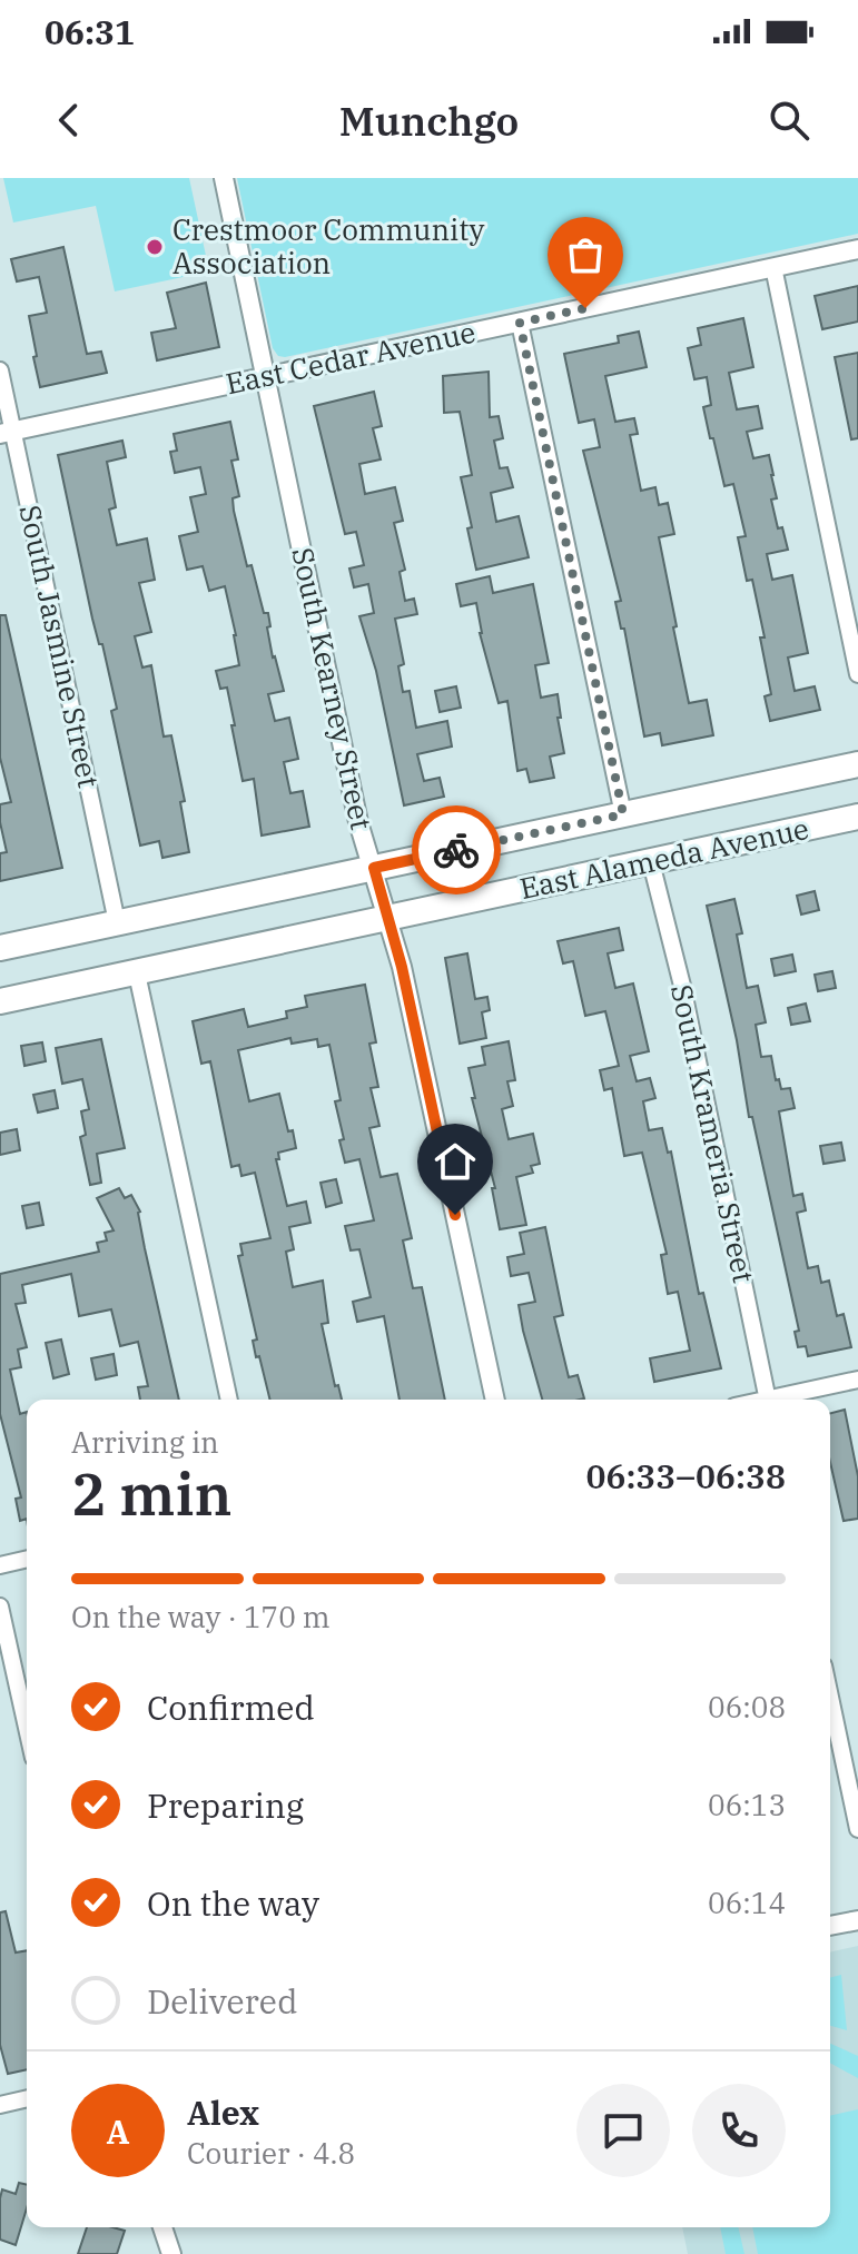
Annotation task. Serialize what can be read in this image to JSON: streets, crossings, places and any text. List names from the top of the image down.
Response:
{
  "streets": {
    "main road": ["East Alameda Avenue"],
    "street": [
      "East Cedar Avenue",
      "South Jasmine Street",
      "South Kearney Street",
      "South Krameria Street"
    ]
  },
  "crossings": [
    ["East Cedar Avenue", "South Jasmine Street"],
    ["East Cedar Avenue", "South Kearney Street"],
    ["South Jasmine Street", "East Alameda Avenue"],
    ["South Kearney Street", "East Alameda Avenue"],
    ["East Alameda Avenue", "South Krameria Street"]
  ],
  "places": ["Crestmoor Community Association"],
  "page": {
    "status": "06:31",
    "header": "Munchgo",
    "heading": ["2 min", "Arriving in", "06:33–06:38"],
    "panel": ["Alex", "Courier · 4.8"],
    "bar": "On the way · 170 m",
    "list": [
      ["Confirmed", "06:08"],
      ["Preparing", "06:13"],
      ["On the way", "06:14"],
      "Delivered"
    ],
    "round": "A"
  }
}
